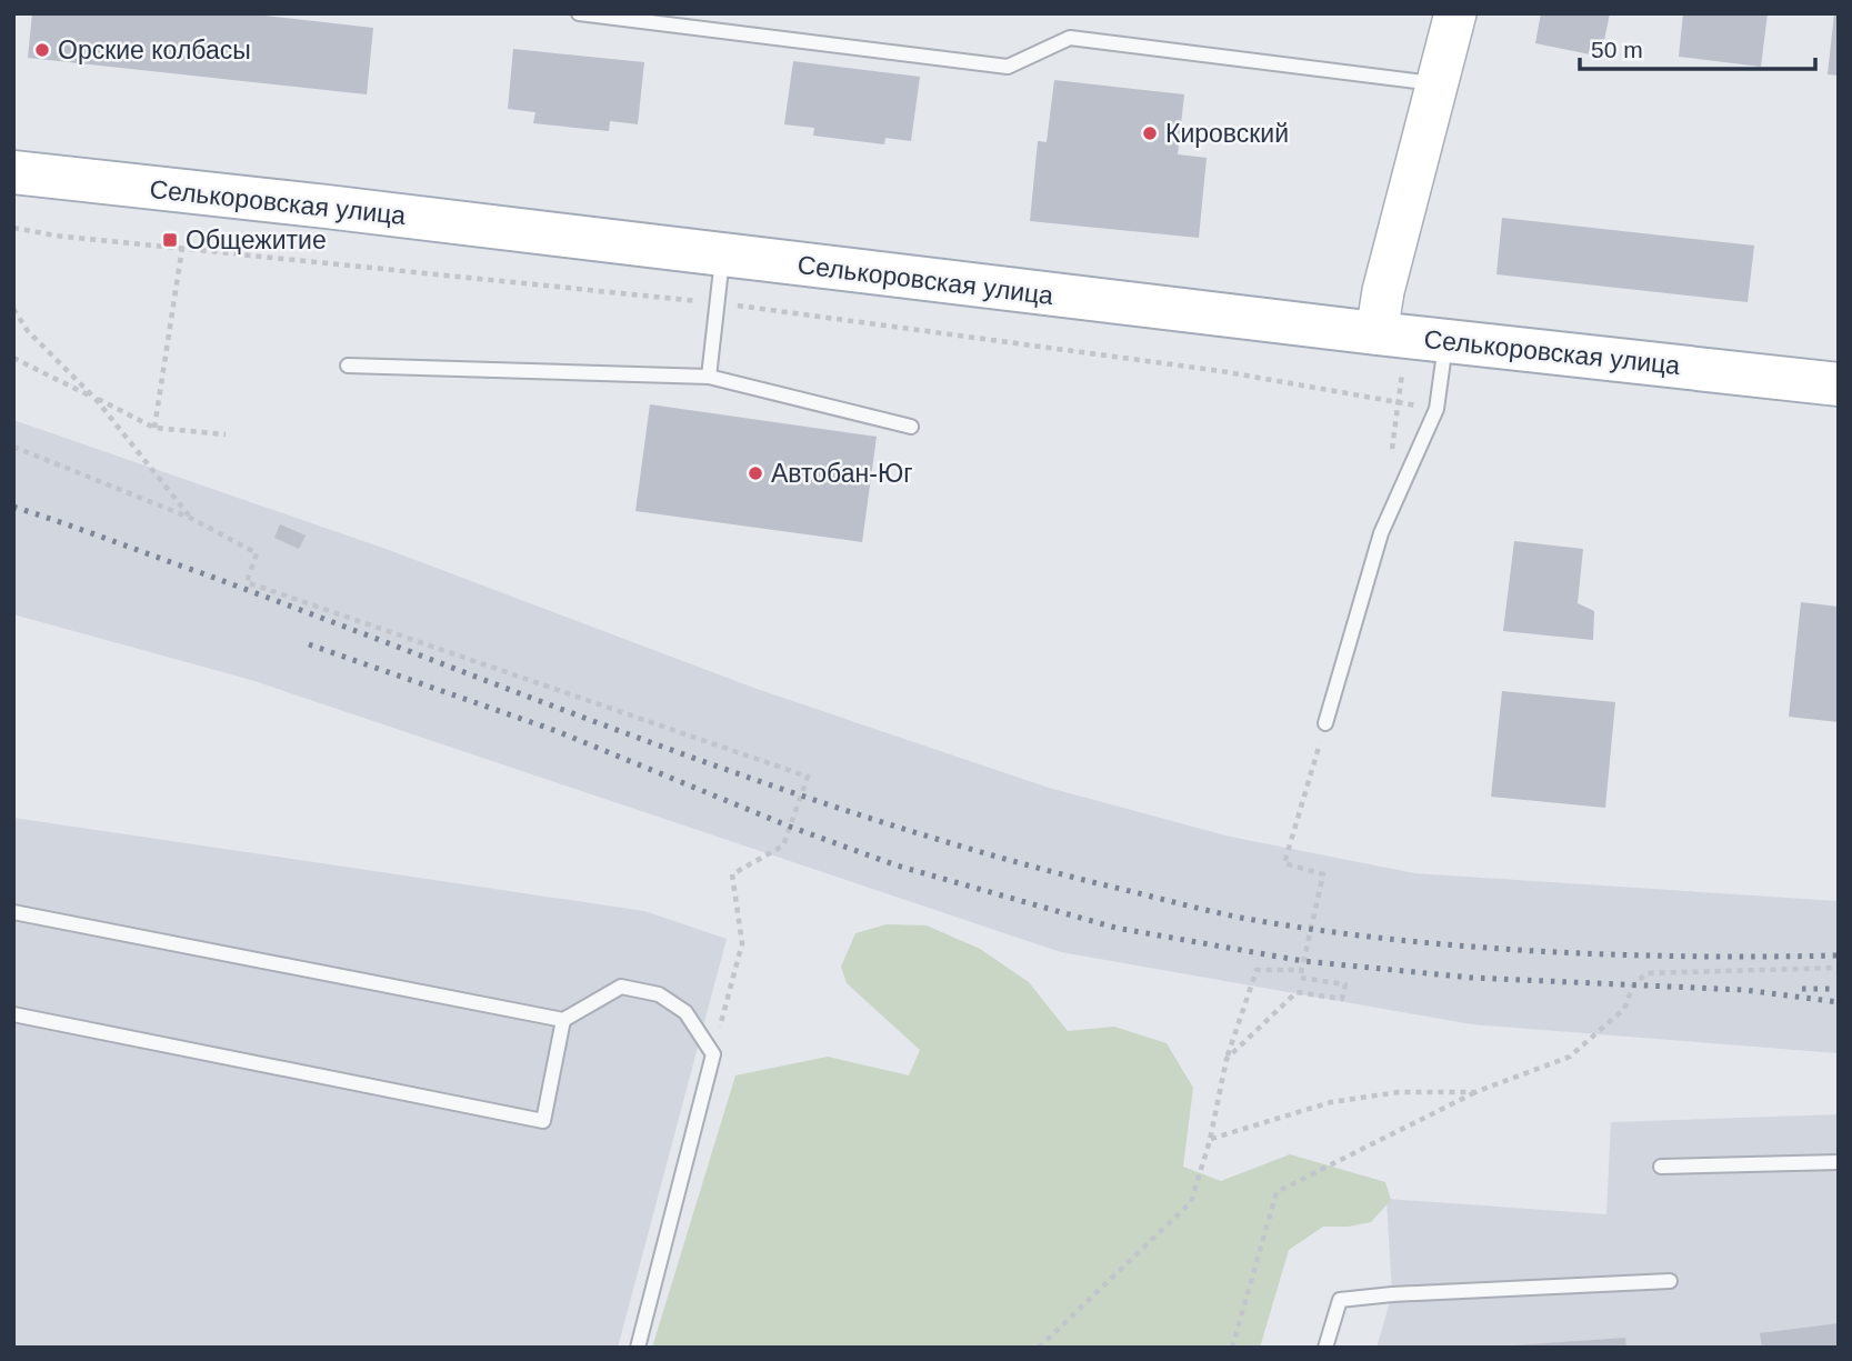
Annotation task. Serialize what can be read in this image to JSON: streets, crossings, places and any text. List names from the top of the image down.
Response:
{
  "streets": {
    "main road": ["Селькоровская улица"]
  },
  "places": {
    "other": ["Орские колбасы", "Кировский", "Автобан-Юг"],
    "transit": ["Общежитие"]
  },
  "scale_bar": "50 m"
}
